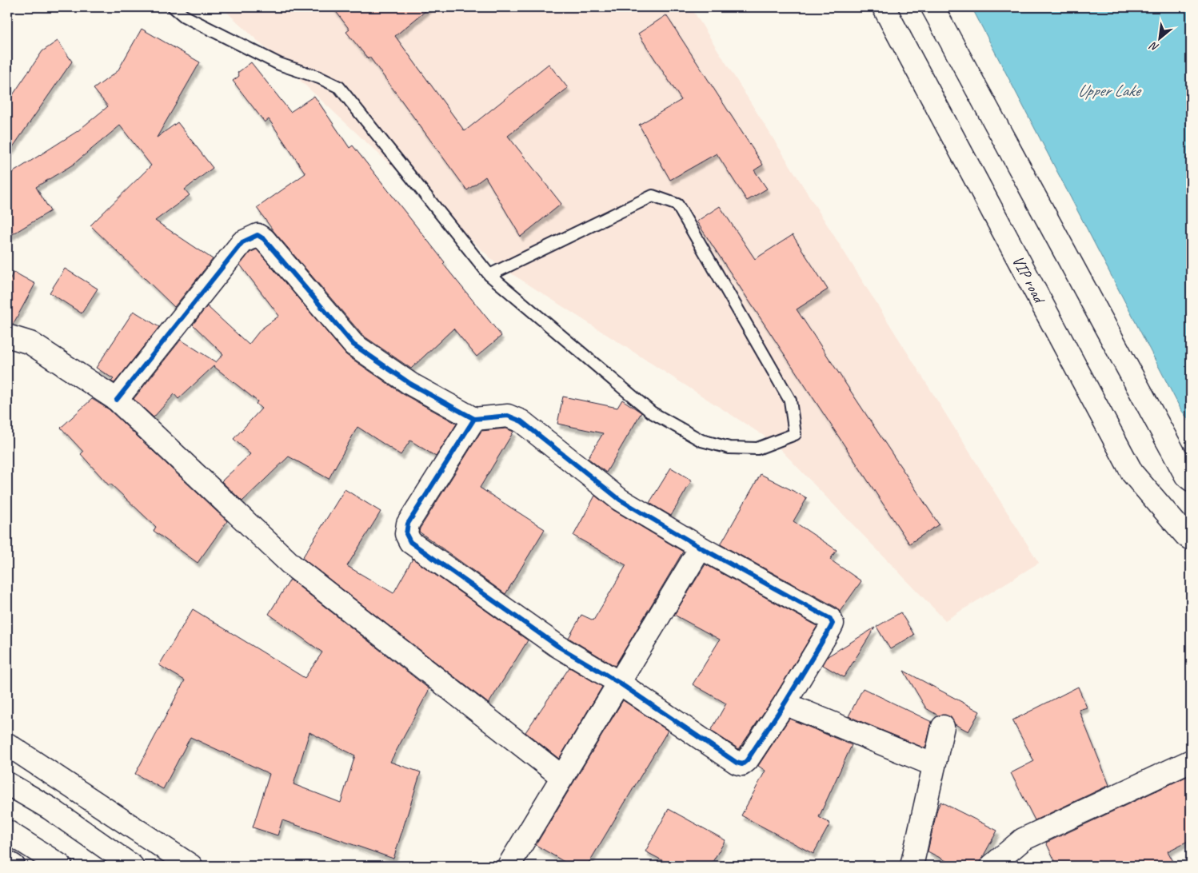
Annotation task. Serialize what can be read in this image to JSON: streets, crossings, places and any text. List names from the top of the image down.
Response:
{
  "streets": {
    "street": ["VIP road"]
  },
  "water": ["Upper Lake"],
  "north": "bottom left"
}
